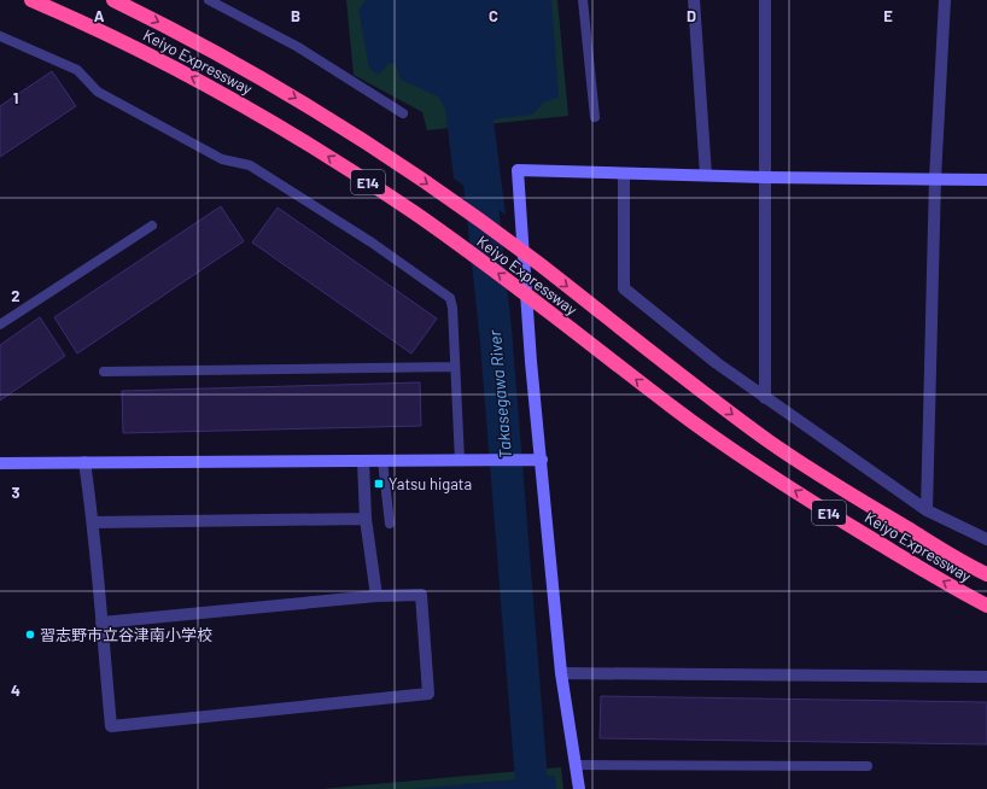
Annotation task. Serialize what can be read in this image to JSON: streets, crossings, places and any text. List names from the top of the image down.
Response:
{
  "streets": {
    "highway": ["Keiyo Expressway", "E14"]
  },
  "water": ["Takasegawa River"],
  "places": {
    "transit": ["Yatsu higata"],
    "other": ["習志野市立谷津南小学校"]
  },
  "grid": {
    "columns": [
      "A",
      "B",
      "C",
      "D",
      "E"
    ],
    "rows": [
      "1",
      "2",
      "3",
      "4"
    ]
  }
}
